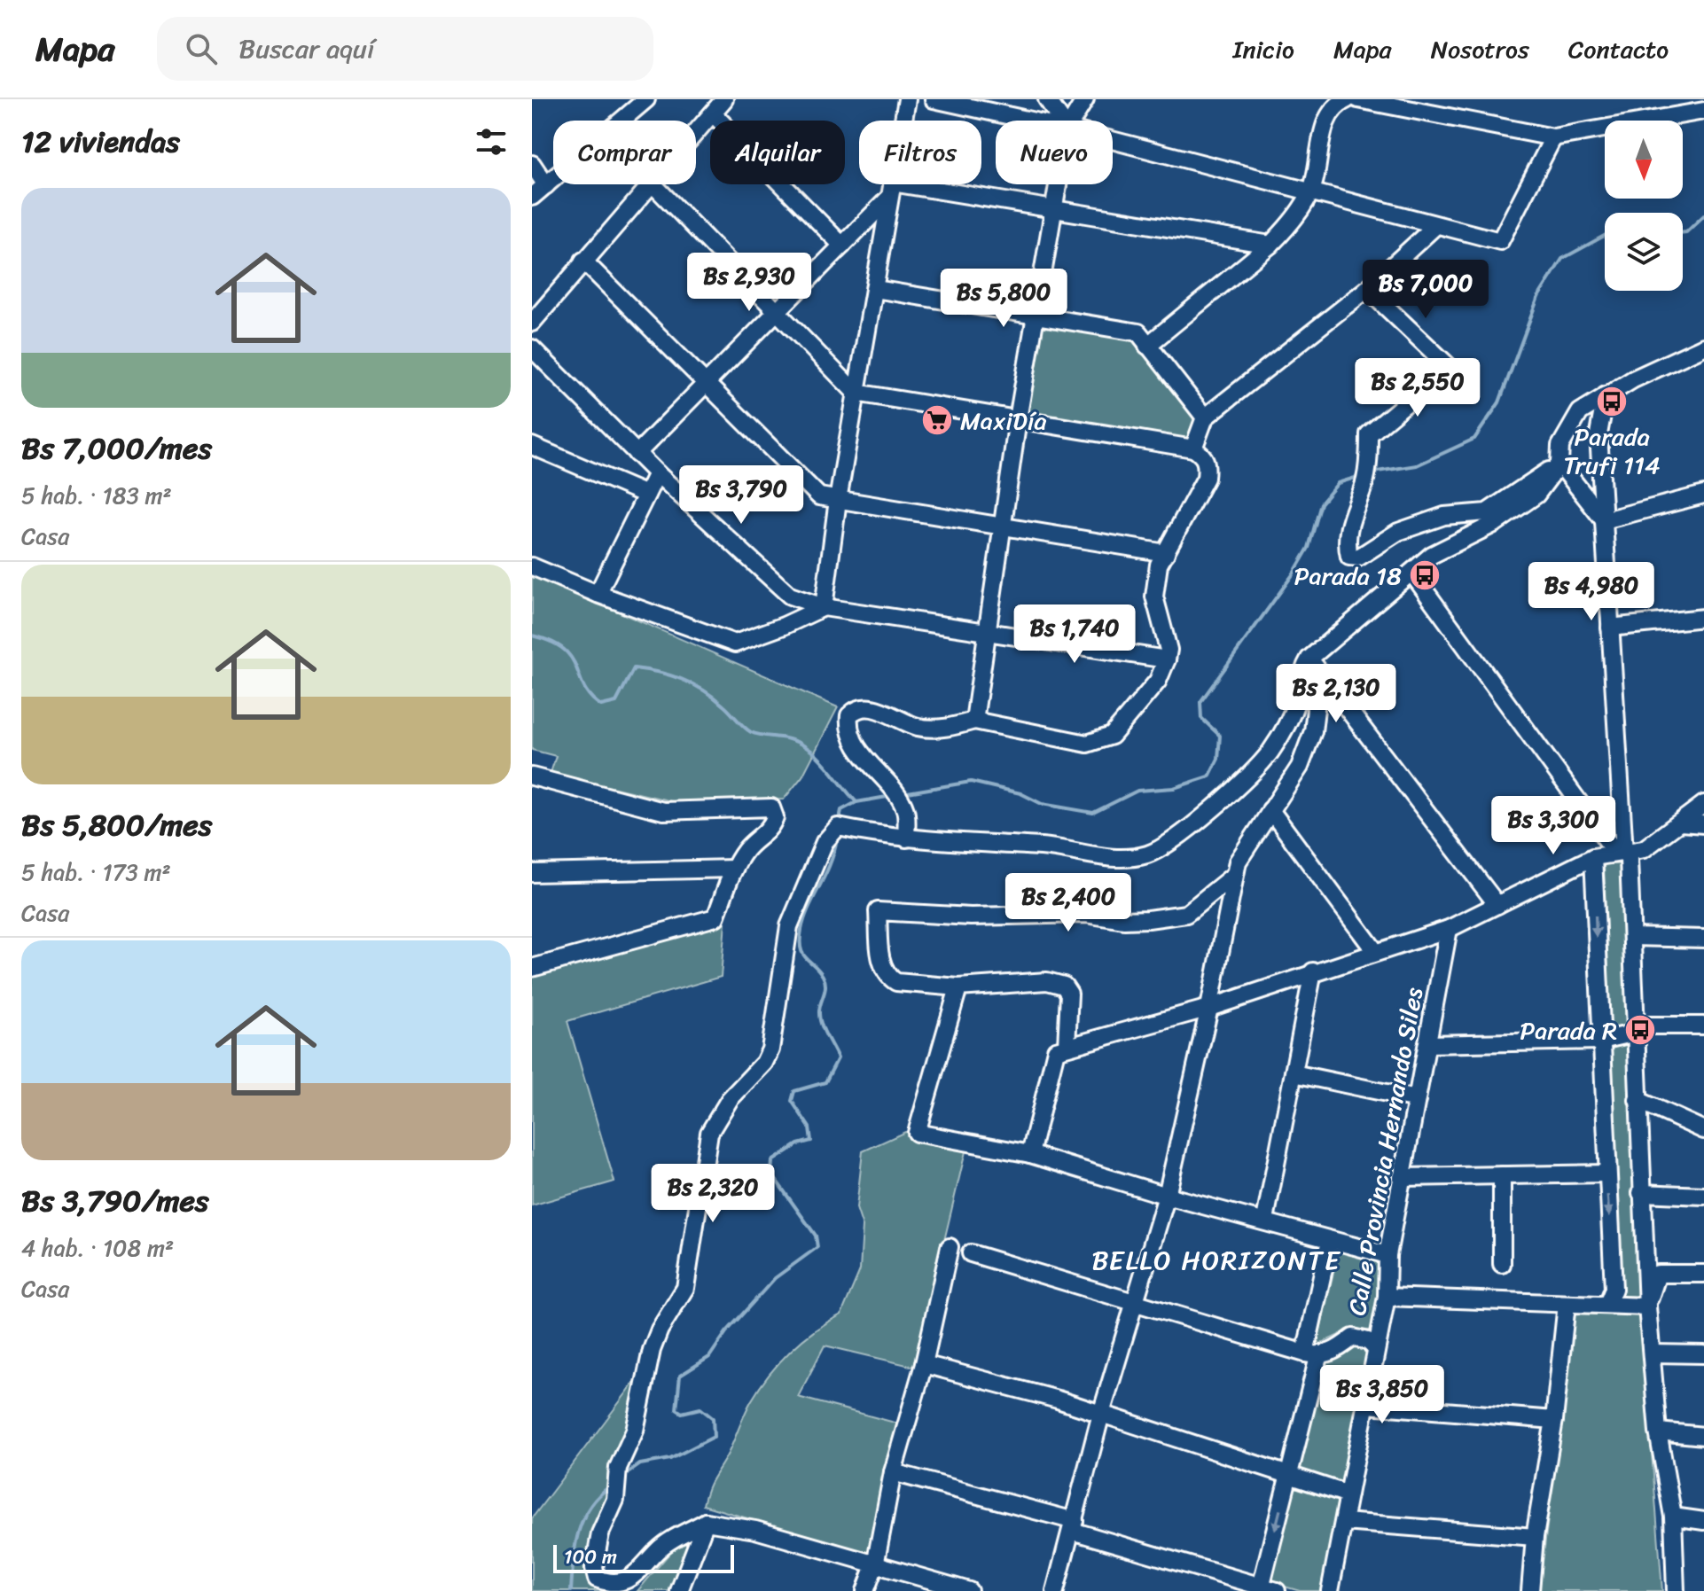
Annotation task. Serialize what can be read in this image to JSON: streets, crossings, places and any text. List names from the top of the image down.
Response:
{
  "streets": {
    "street": ["Calle Provincia Hernando Siles"]
  },
  "districts": ["BELLO HORIZONTE"],
  "places": {
    "bus stop": ["Parada Trufi 114", "Parada 18", "Parada R"],
    "supermarket": ["MaxiDía"]
  },
  "scale_bar": "100 m",
  "north": "bottom",
  "page": {
    "header": "Mapa",
    "search": "Buscar aquí",
    "nav": [
      "Inicio",
      "Mapa",
      "Nosotros",
      "Contacto"
    ],
    "heading": "12 viviendas",
    "chip": [
      "Comprar",
      "Alquilar",
      "Filtros",
      "Nuevo"
    ],
    "list": [
      {
        "name": "Bs 7,000/mes",
        "note": "5 hab. · 183 m² · Casa"
      },
      {
        "name": "Bs 5,800/mes",
        "note": "5 hab. · 173 m² · Casa"
      },
      {
        "name": "Bs 3,790/mes",
        "note": "4 hab. · 108 m² · Casa"
      }
    ],
    "price": [
      "Bs 2,930",
      "Bs 7,000",
      "Bs 5,800",
      "Bs 2,550",
      "Bs 3,790",
      "Bs 4,980",
      "Bs 1,740",
      "Bs 2,130",
      "Bs 3,300",
      "Bs 2,400",
      "Bs 2,320",
      "Bs 3,850"
    ],
    "scale": "100 m"
  }
}
